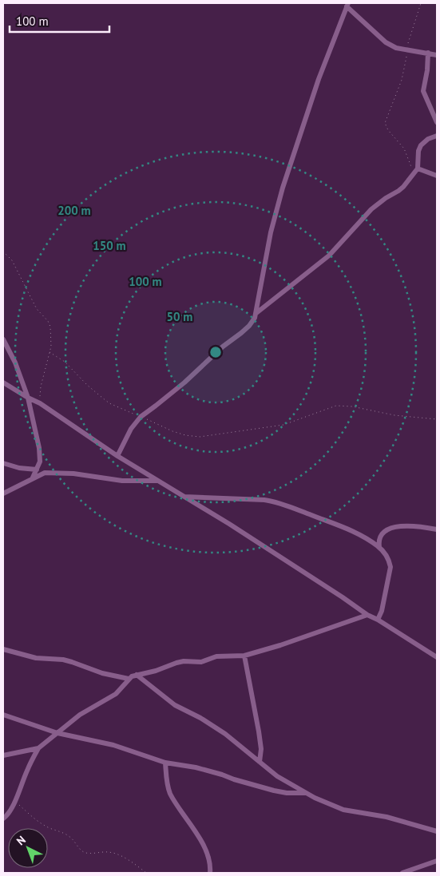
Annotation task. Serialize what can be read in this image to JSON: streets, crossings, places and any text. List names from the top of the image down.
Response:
{
  "scale_bar": "100 m",
  "north": "top left",
  "rings": [
    "200 m",
    "150 m",
    "100 m",
    "50 m"
  ]
}
